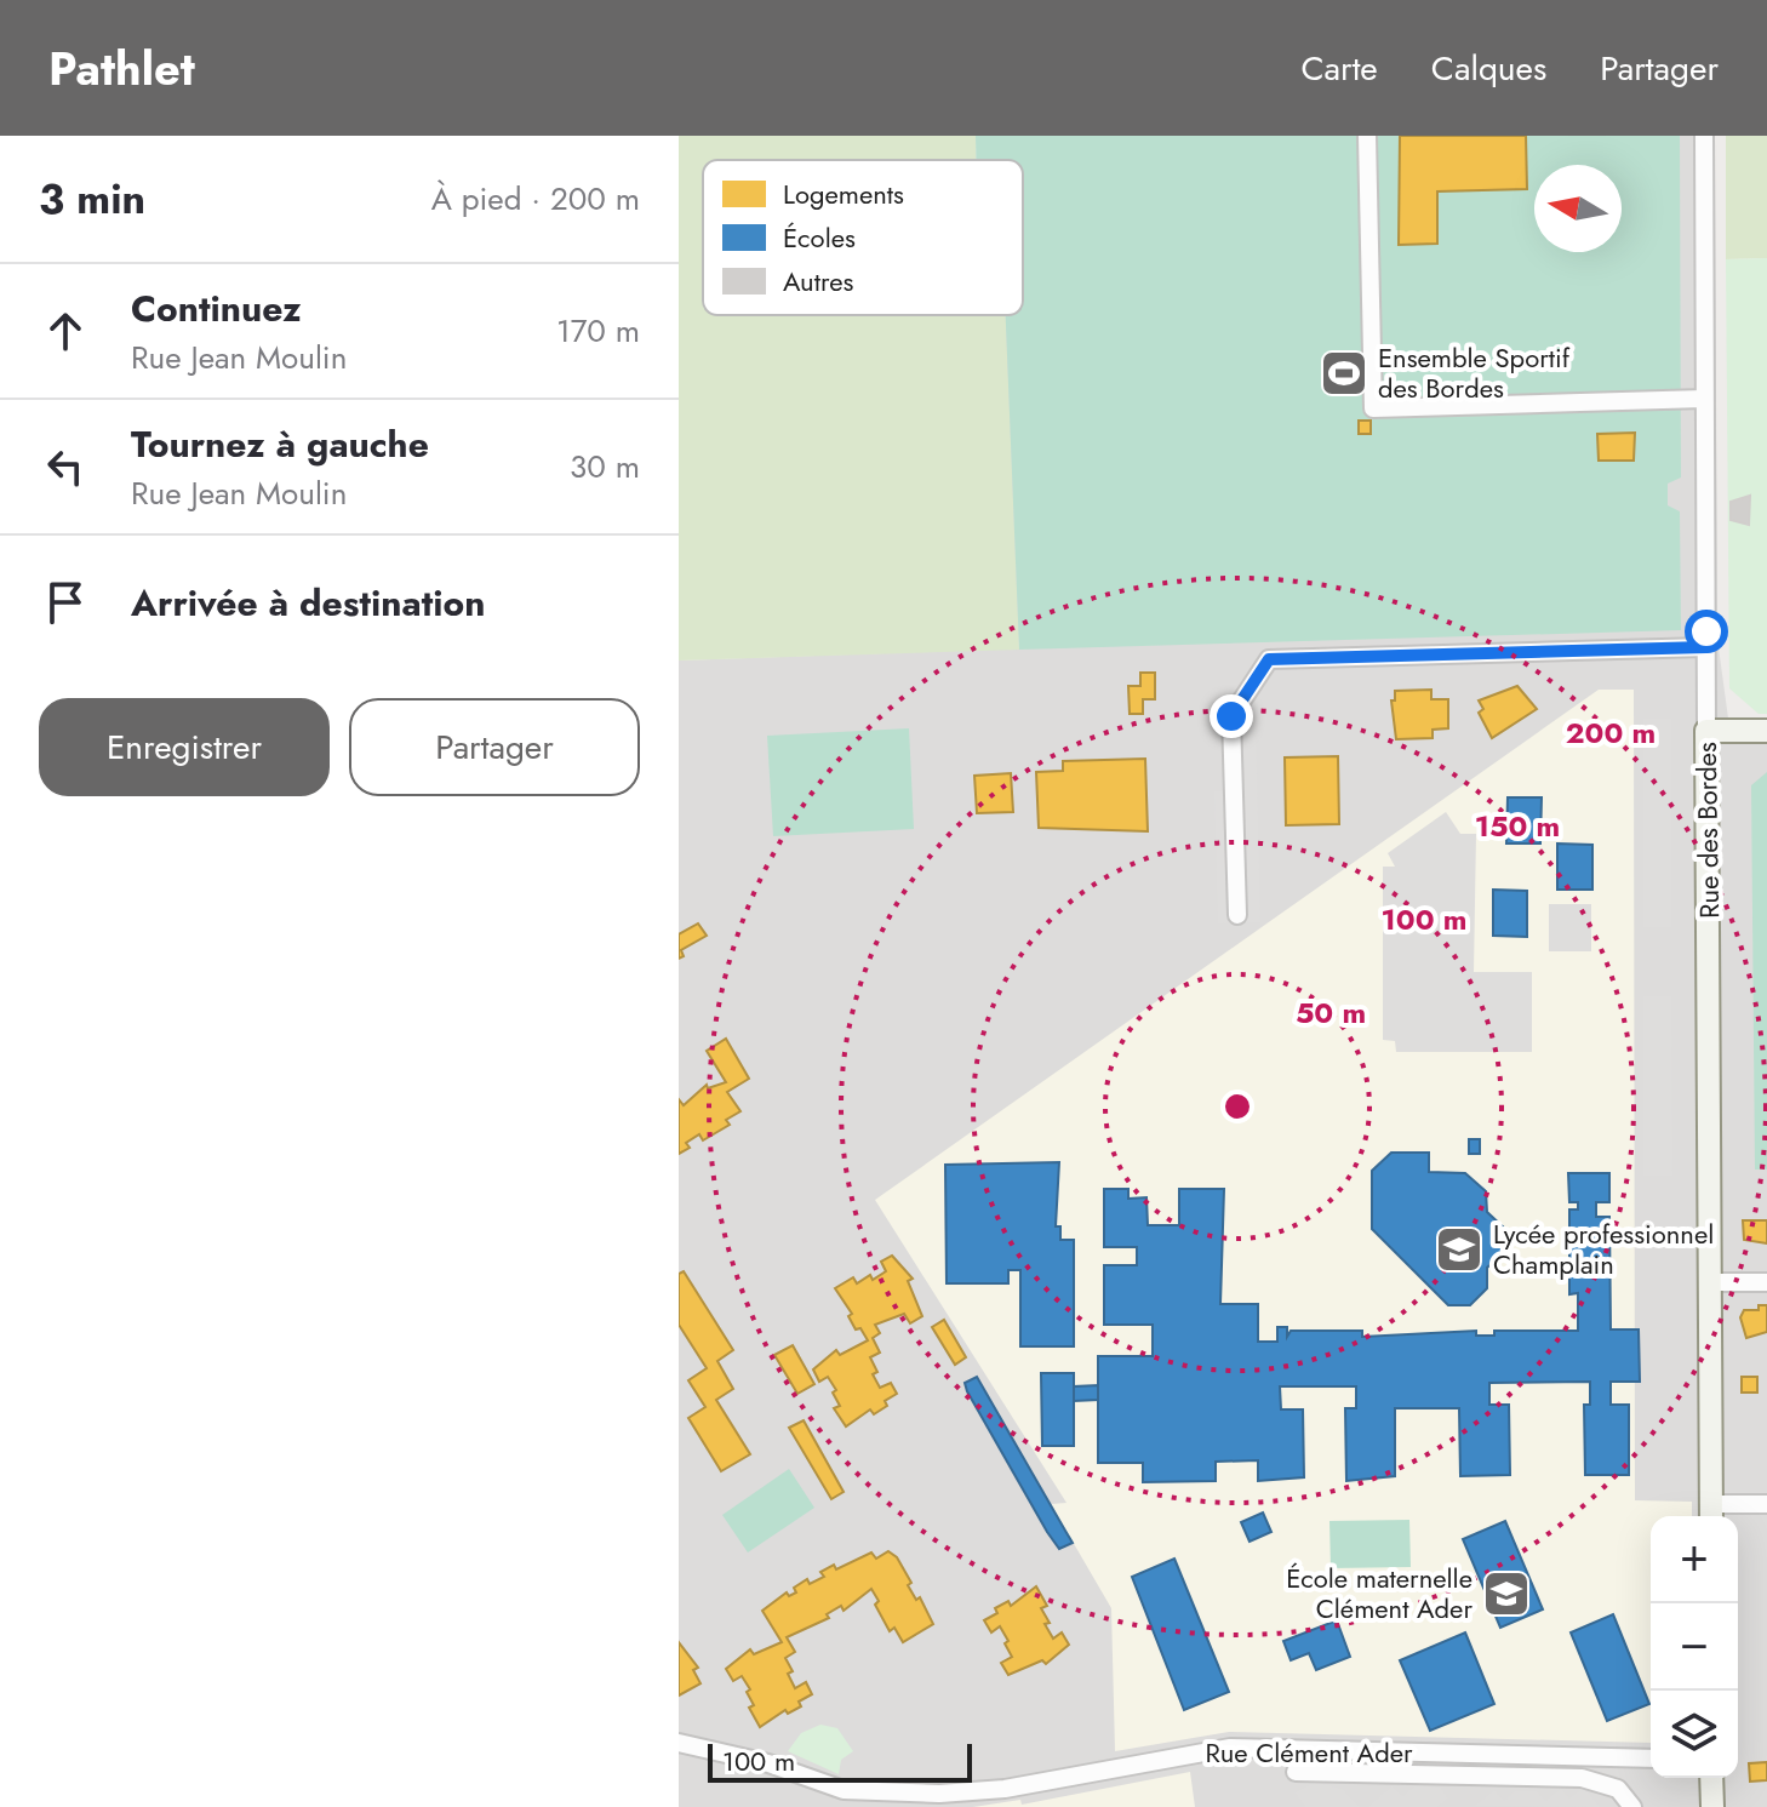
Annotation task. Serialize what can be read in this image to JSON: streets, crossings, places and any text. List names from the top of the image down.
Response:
{
  "streets": {
    "street": ["Rue des Bordes", "Rue Clément Ader"]
  },
  "places": {
    "sports": ["Ensemble Sportif des Bordes"],
    "school or university": ["Lycée professionnel Champlain", "École maternelle Clément Ader"]
  },
  "legend": ["Logements", "Écoles", "Autres"],
  "scale_bar": "100 m",
  "north": "left",
  "page": {
    "header": "Pathlet",
    "nav": ["Carte", "Calques", "Partager"],
    "heading": ["3 min", "À pied · 200 m"],
    "list": [
      ["Continuez", "Rue Jean Moulin", "170 m"],
      ["Tournez à gauche", "Rue Jean Moulin", "30 m"],
      "Arrivée à destination"
    ],
    "buttons": ["Enregistrer", "Partager"],
    "map_buttons": ["+", "−"],
    "scale": "100 m"
  },
  "rings": [
    "200 m",
    "150 m",
    "100 m",
    "50 m"
  ]
}
